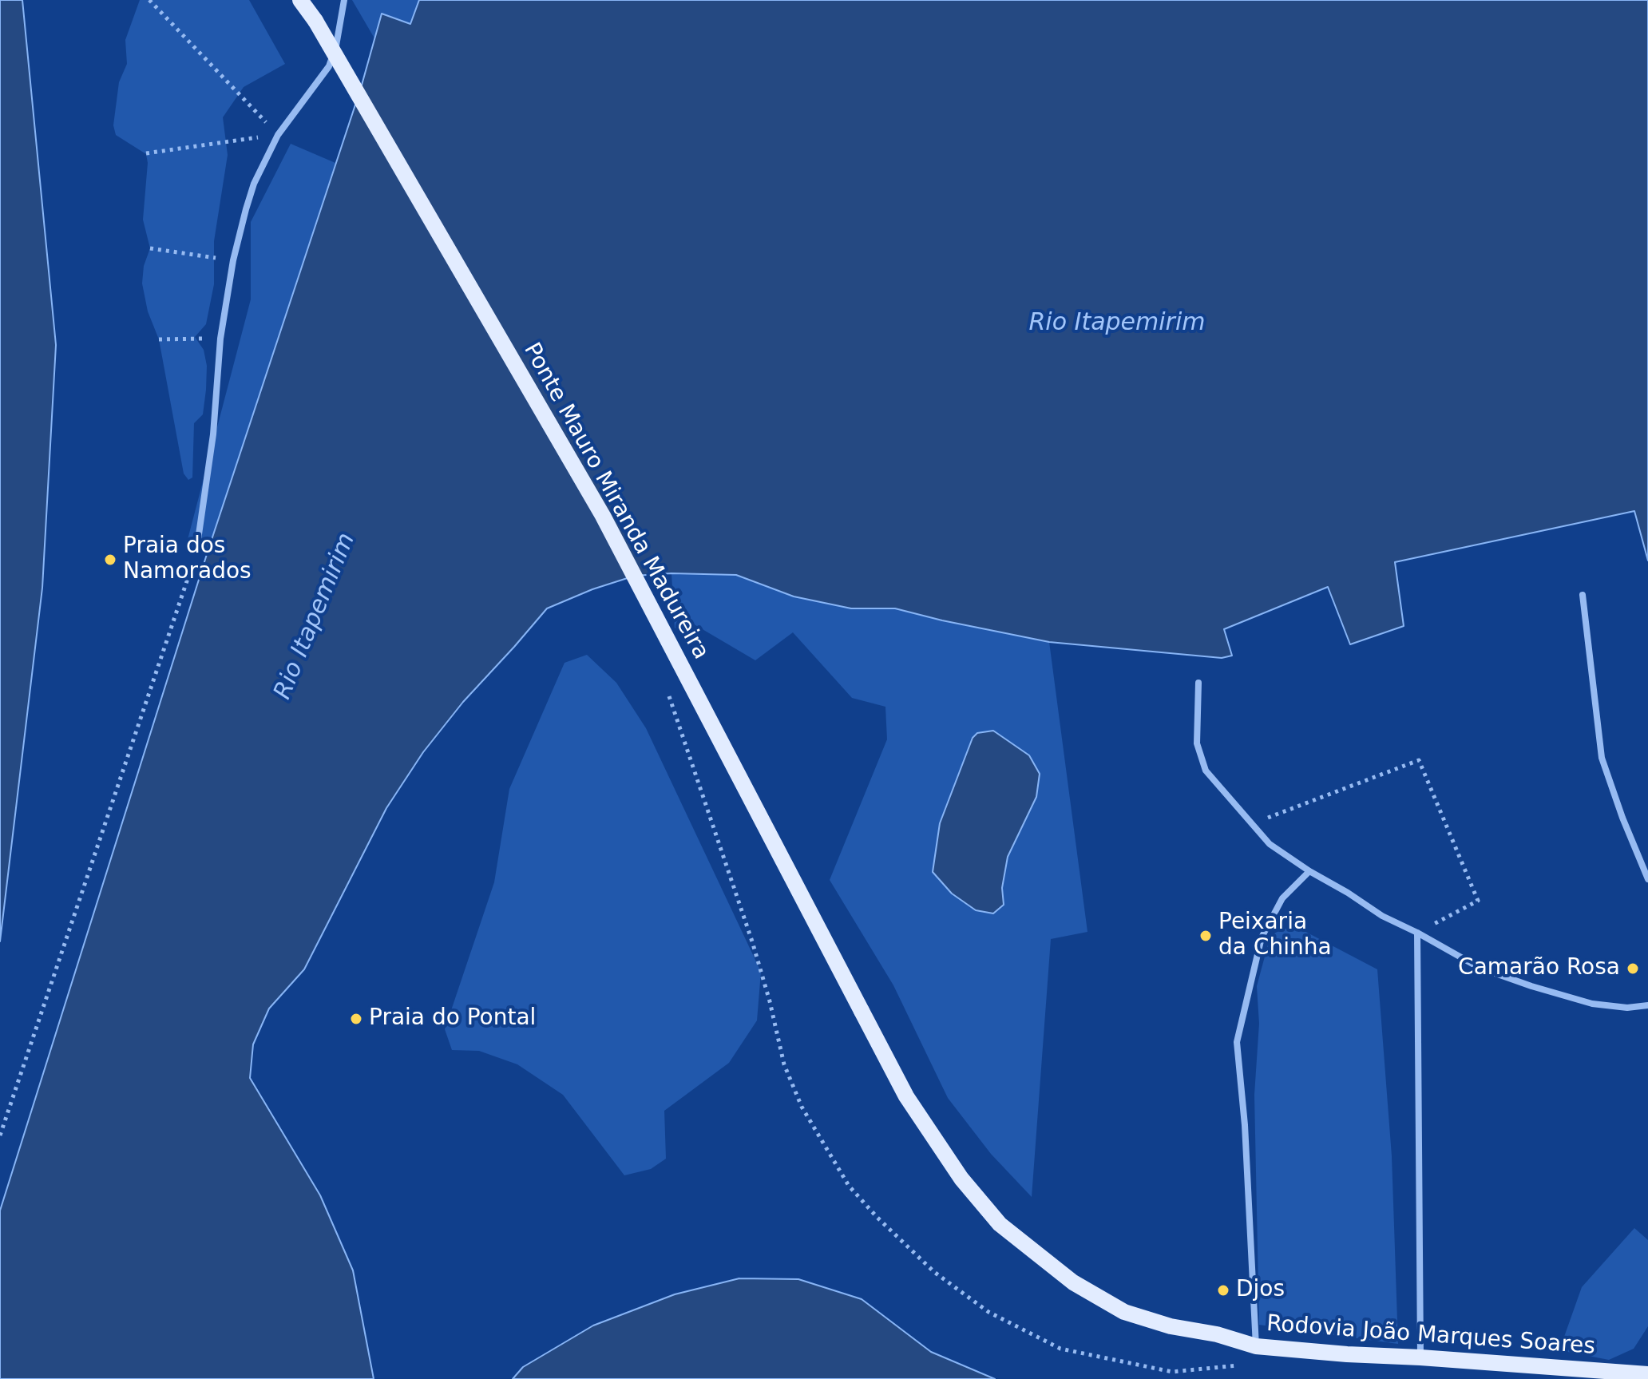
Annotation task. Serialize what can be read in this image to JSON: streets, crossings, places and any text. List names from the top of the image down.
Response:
{
  "streets": {
    "main road": ["Ponte Mauro Miranda Madureira", "Rodovia João Marques Soares"]
  },
  "crossings": [
    ["Ponte Mauro Miranda Madureira", "Rodovia João Marques Soares"]
  ],
  "water": ["Rio Itapemirim"],
  "places": [
    "Praia dos Namorados",
    "Peixaria da Chinha",
    "Camarão Rosa",
    "Praia do Pontal",
    "Djos"
  ]
}
